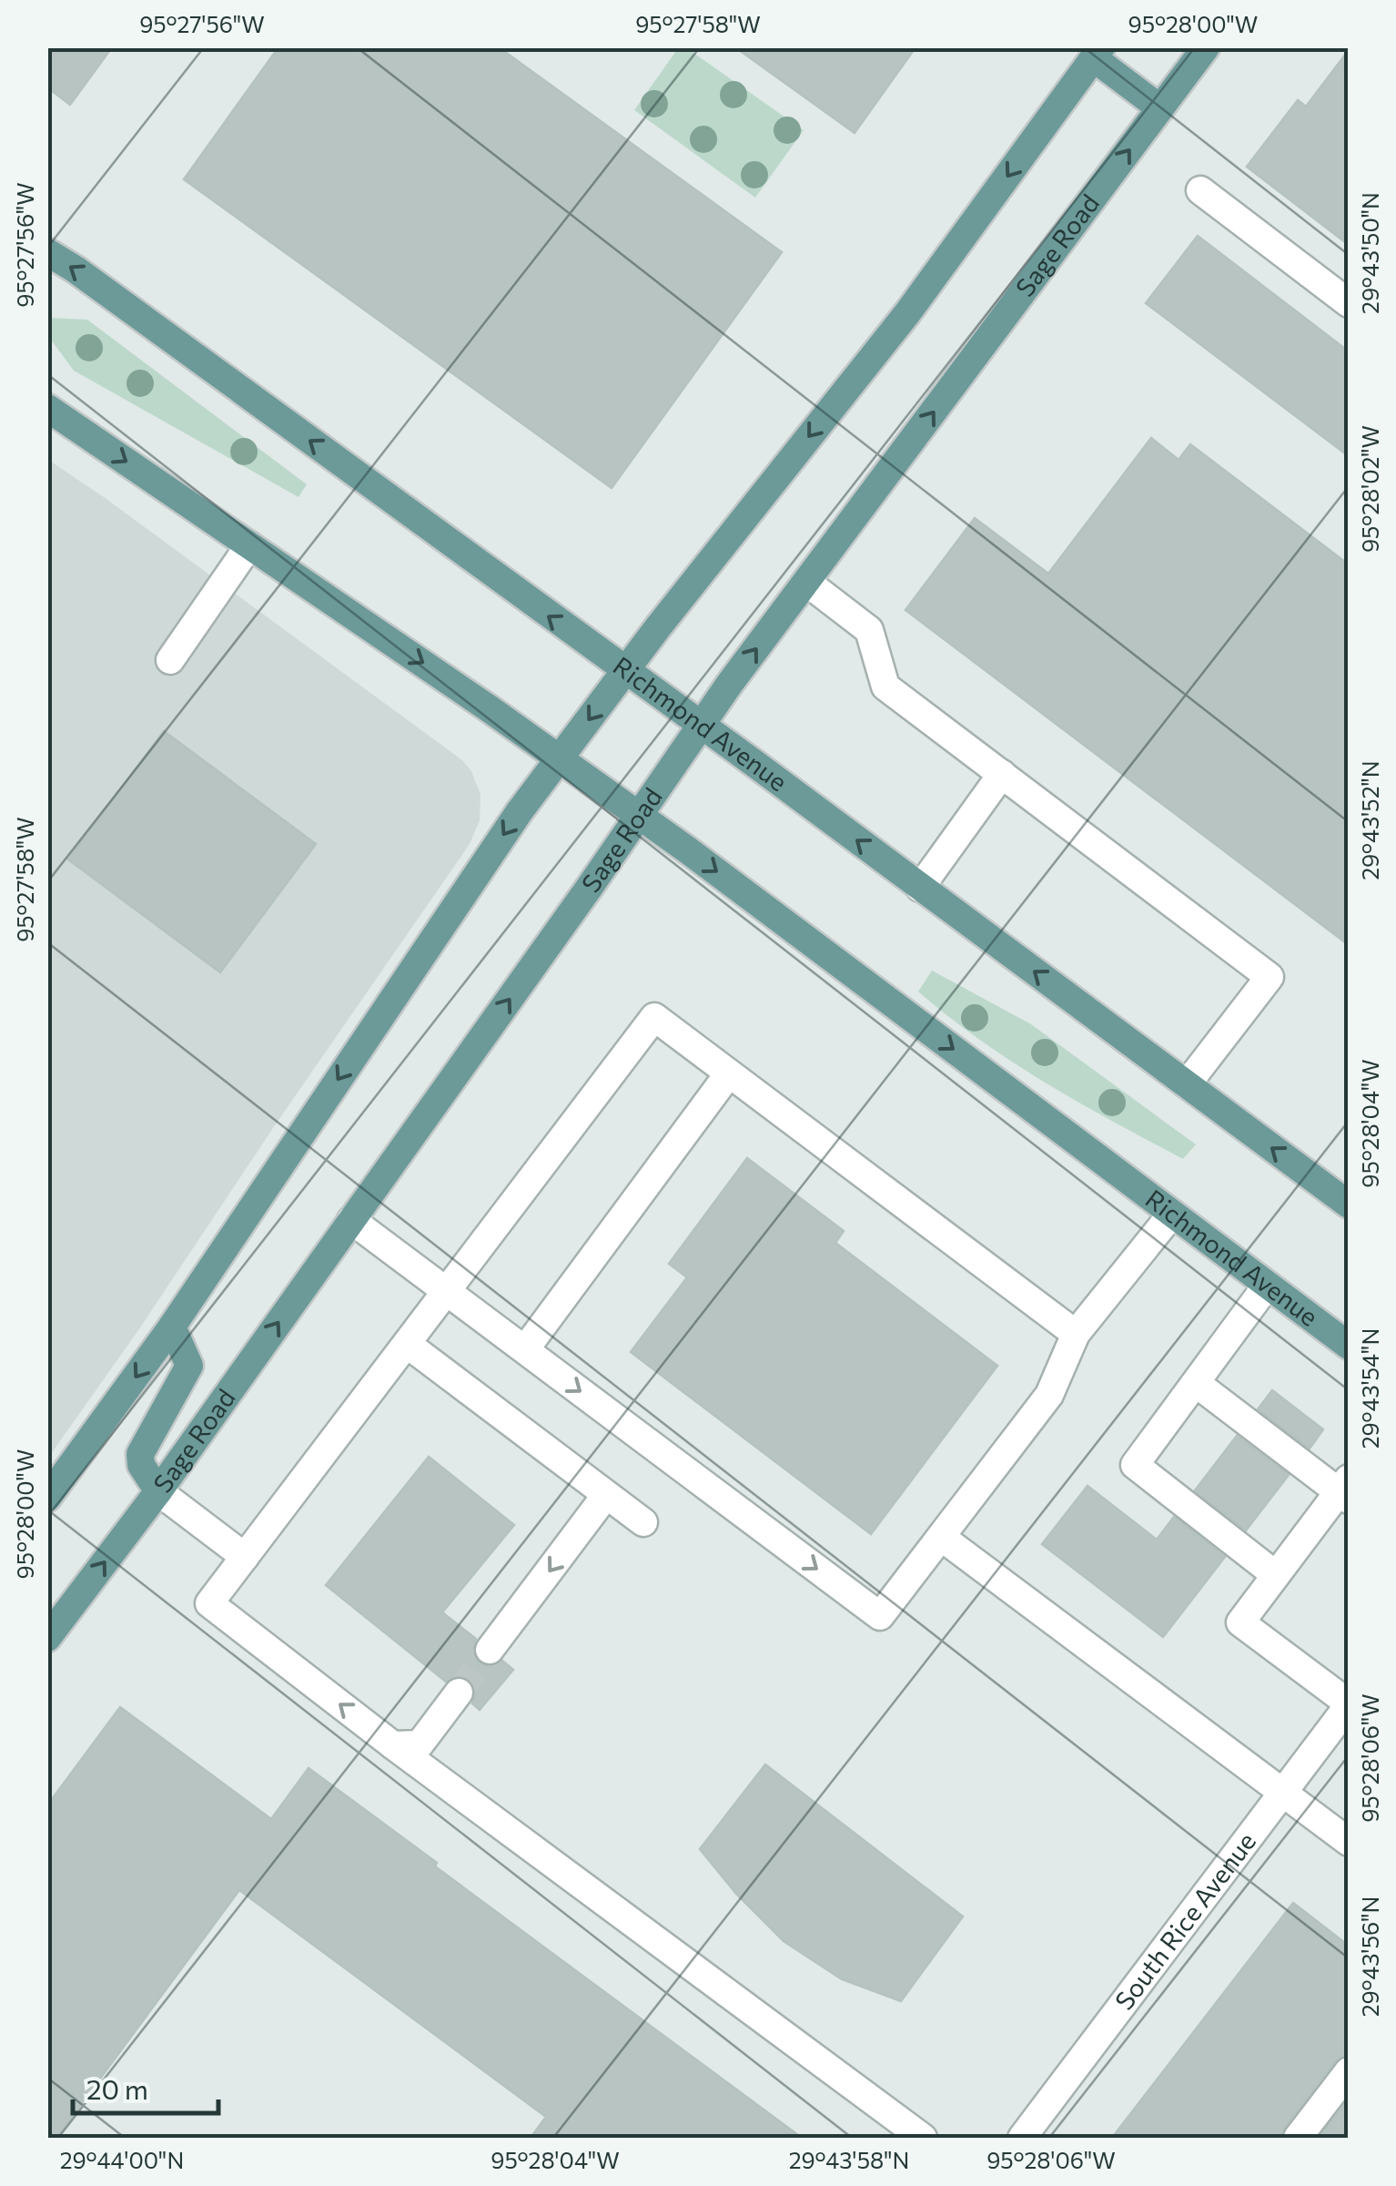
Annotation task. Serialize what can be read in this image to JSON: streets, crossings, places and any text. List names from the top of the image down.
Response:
{
  "streets": {
    "main road": ["Sage Road", "Richmond Avenue"],
    "street": ["South Rice Avenue"]
  },
  "crossings": [
    ["Sage Road", "Richmond Avenue"]
  ],
  "scale_bar": "20 m",
  "coordinates": [
    "95°27'56\"W",
    "95°27'58\"W",
    "95°28'00\"W",
    "29°43'50\"N",
    "95°28'02\"W",
    "29°43'52\"N",
    "95°28'04\"W",
    "29°43'54\"N",
    "95°28'06\"W",
    "29°43'56\"N",
    "29°44'00\"N",
    "29°43'58\"N"
  ]
}
